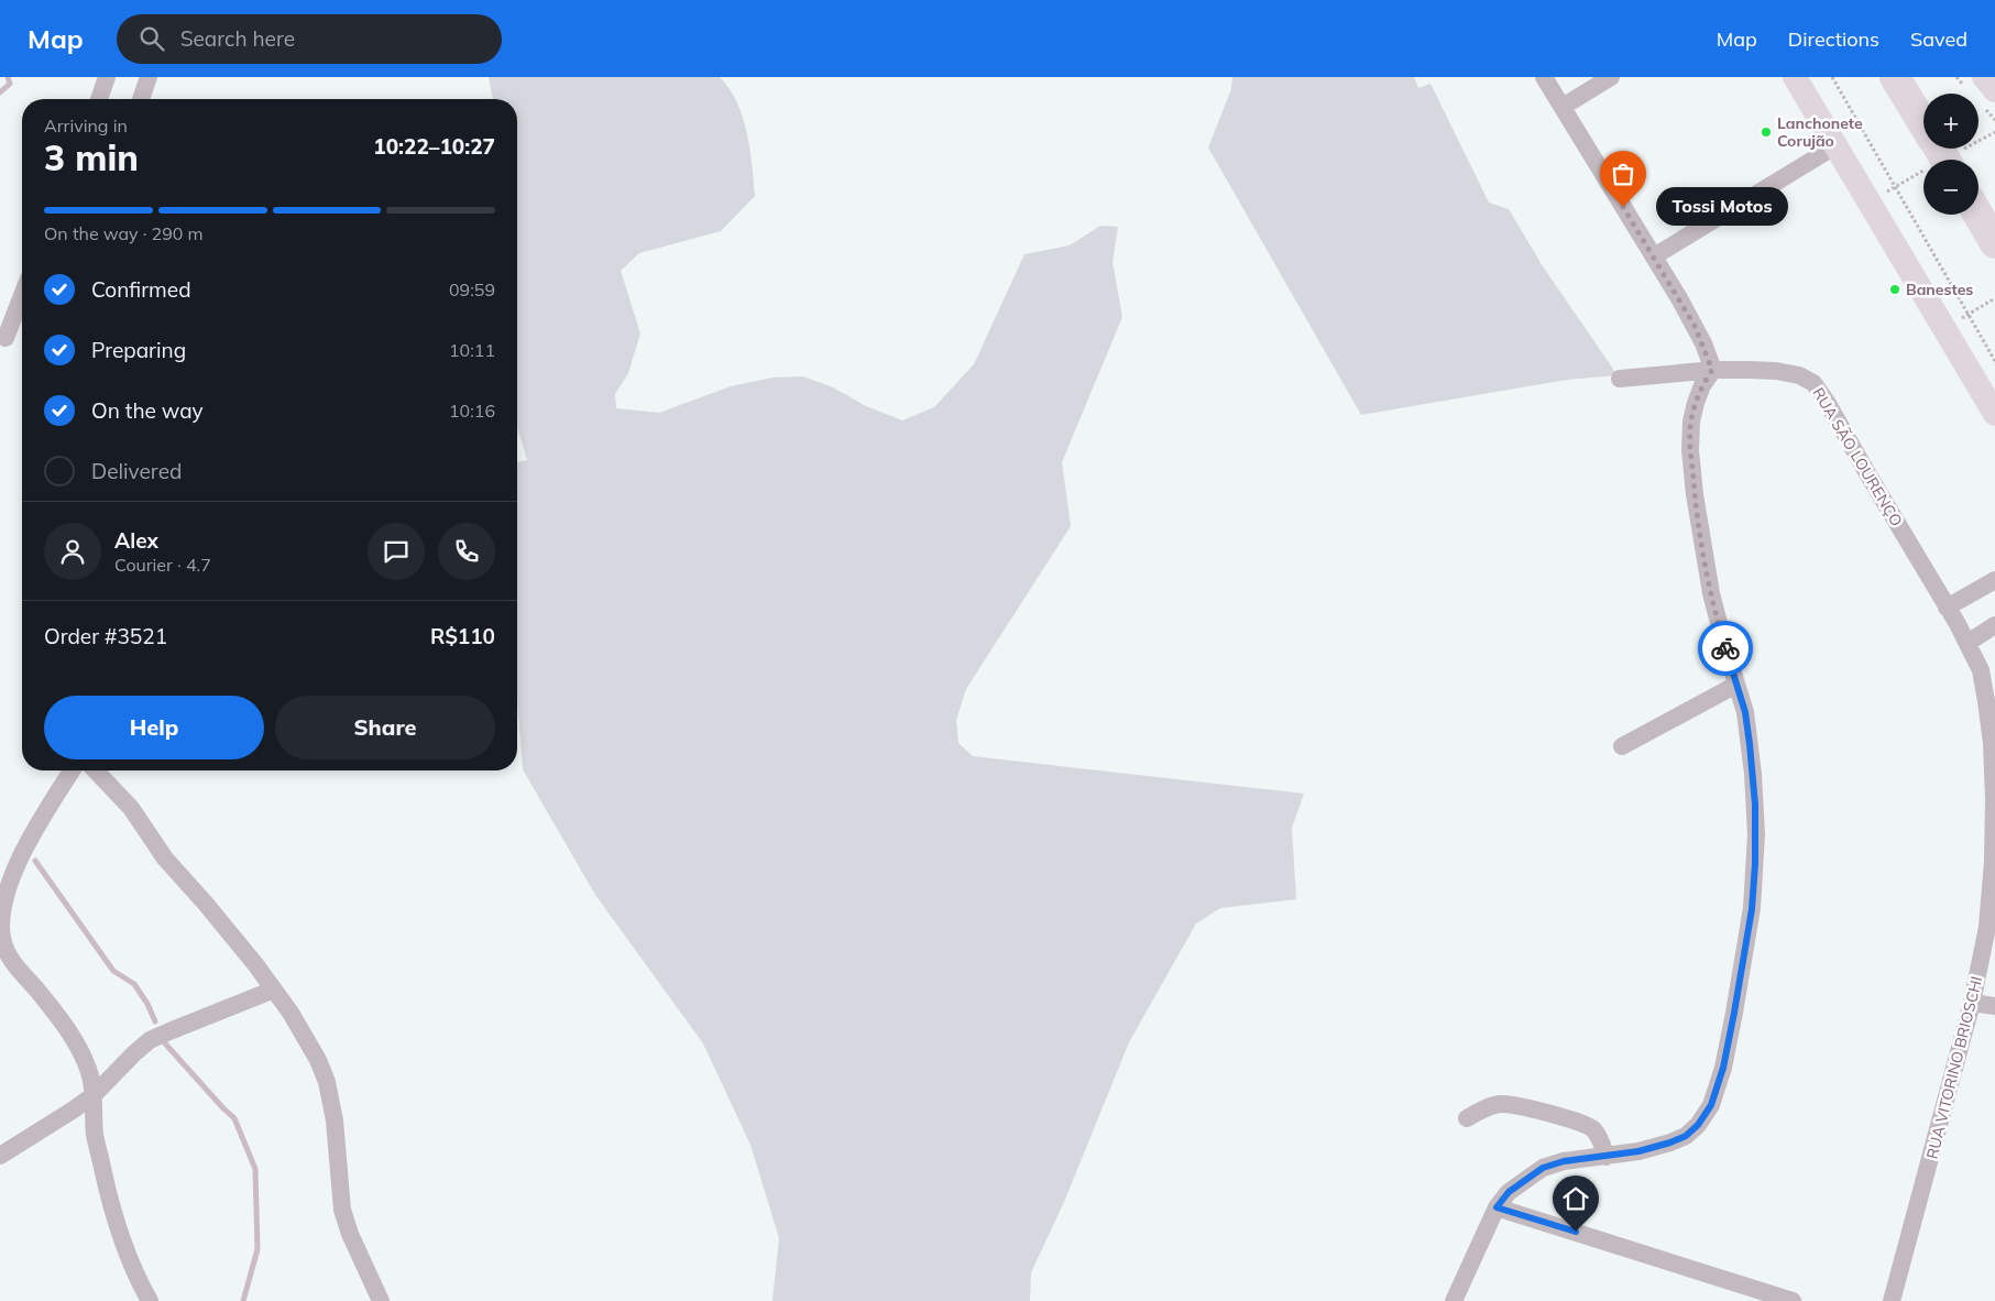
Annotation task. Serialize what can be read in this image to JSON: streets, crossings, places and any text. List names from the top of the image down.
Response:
{
  "streets": {
    "street": ["RUA SÃO LOURENÇO", "RUA VITORINO BRIOSCHI"]
  },
  "crossings": [
    ["RUA SÃO LOURENÇO", "RUA VITORINO BRIOSCHI"]
  ],
  "places": ["Lanchonete Corujão", "Tossi Motos", "Banestes"],
  "page": {
    "header": "Map",
    "search": "Search here",
    "nav": ["Map", "Directions", "Saved"],
    "map_buttons": ["+", "−"],
    "heading": ["3 min", "Arriving in", "10:22–10:27"],
    "panel": [
      "Alex",
      "Courier · 4.7",
      "Order #3521",
      "R$110"
    ],
    "bubble": "Tossi Motos",
    "bar": "On the way · 290 m",
    "list": [
      ["Confirmed", "09:59"],
      ["Preparing", "10:11"],
      ["On the way", "10:16"],
      "Delivered"
    ],
    "buttons": ["Help", "Share"]
  }
}
